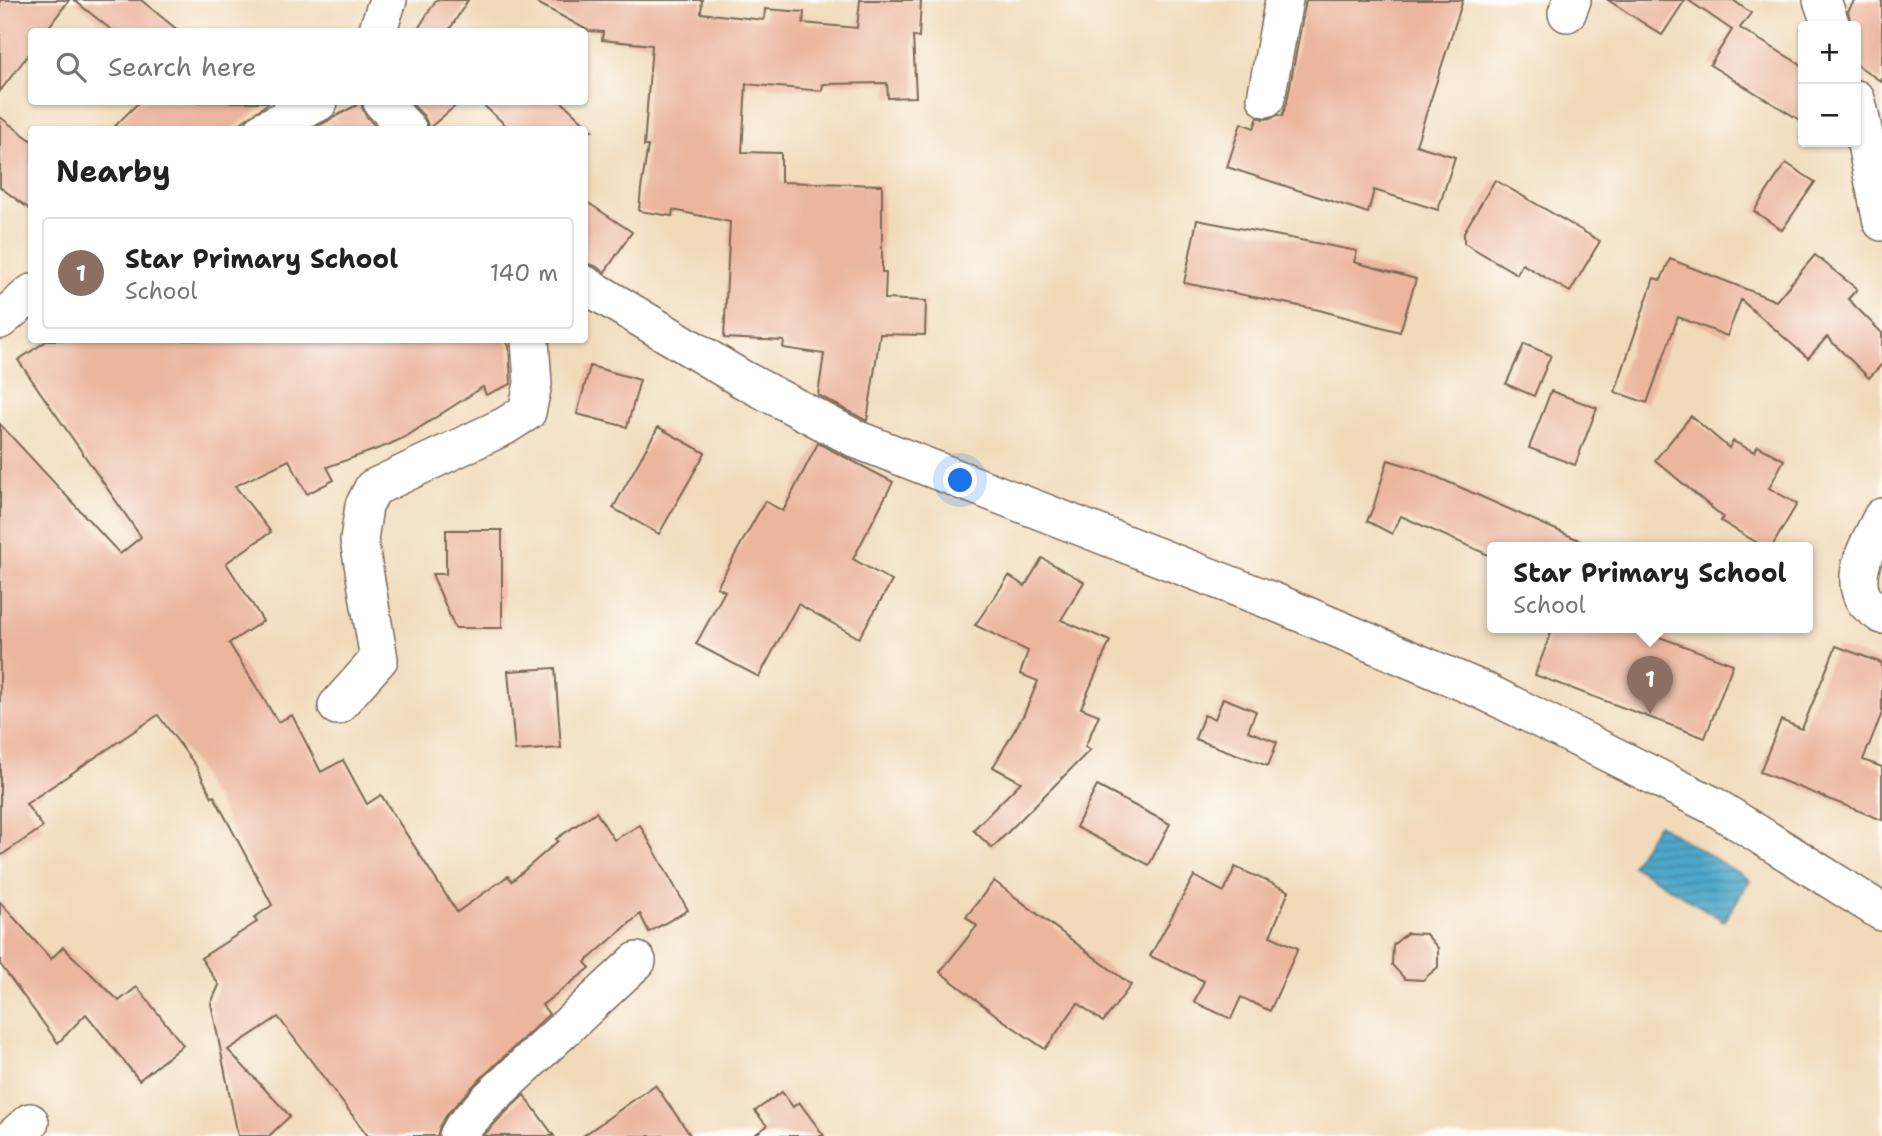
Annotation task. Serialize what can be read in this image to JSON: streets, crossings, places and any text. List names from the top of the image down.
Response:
{
  "page": {
    "map_buttons": ["+", "−"],
    "search": "Search here",
    "heading": "Nearby",
    "list": [
      {
        "mark": "1",
        "name": "Star Primary School",
        "note": "School",
        "value": "140 m"
      }
    ],
    "popup": ["Star Primary School", "School"],
    "pins": "1"
  }
}
